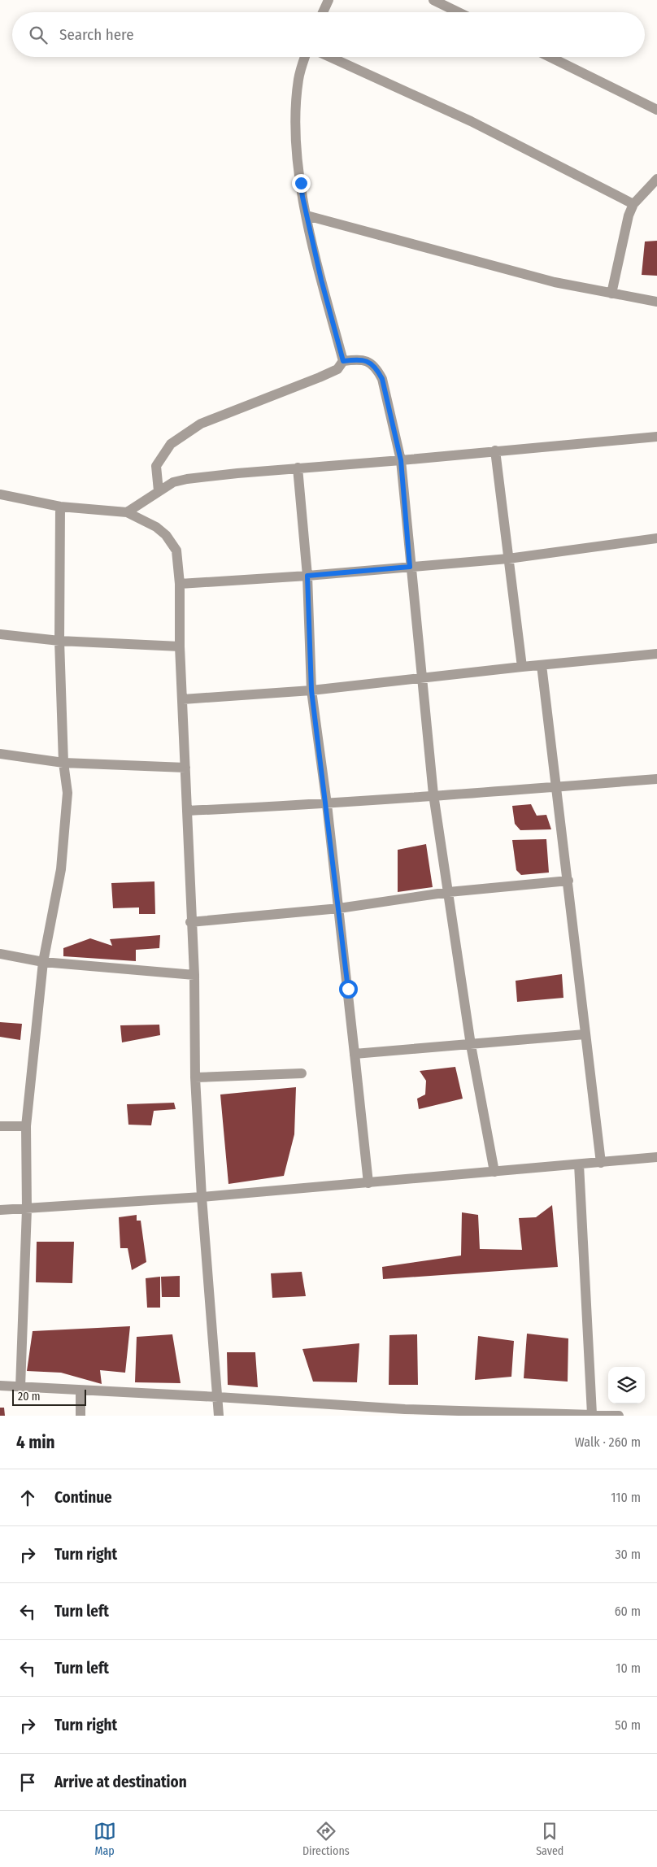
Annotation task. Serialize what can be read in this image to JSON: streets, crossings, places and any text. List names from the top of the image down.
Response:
{
  "scale_bar": "20 m",
  "page": {
    "search": "Search here",
    "scale": "20 m",
    "heading": ["4 min", "Walk · 260 m"],
    "list": [
      ["Continue", "110 m"],
      ["Turn right", "30 m"],
      ["Turn left", "60 m"],
      ["Turn left", "10 m"],
      ["Turn right", "50 m"],
      "Arrive at destination"
    ],
    "nav": ["Map", "Directions", "Saved"]
  }
}
